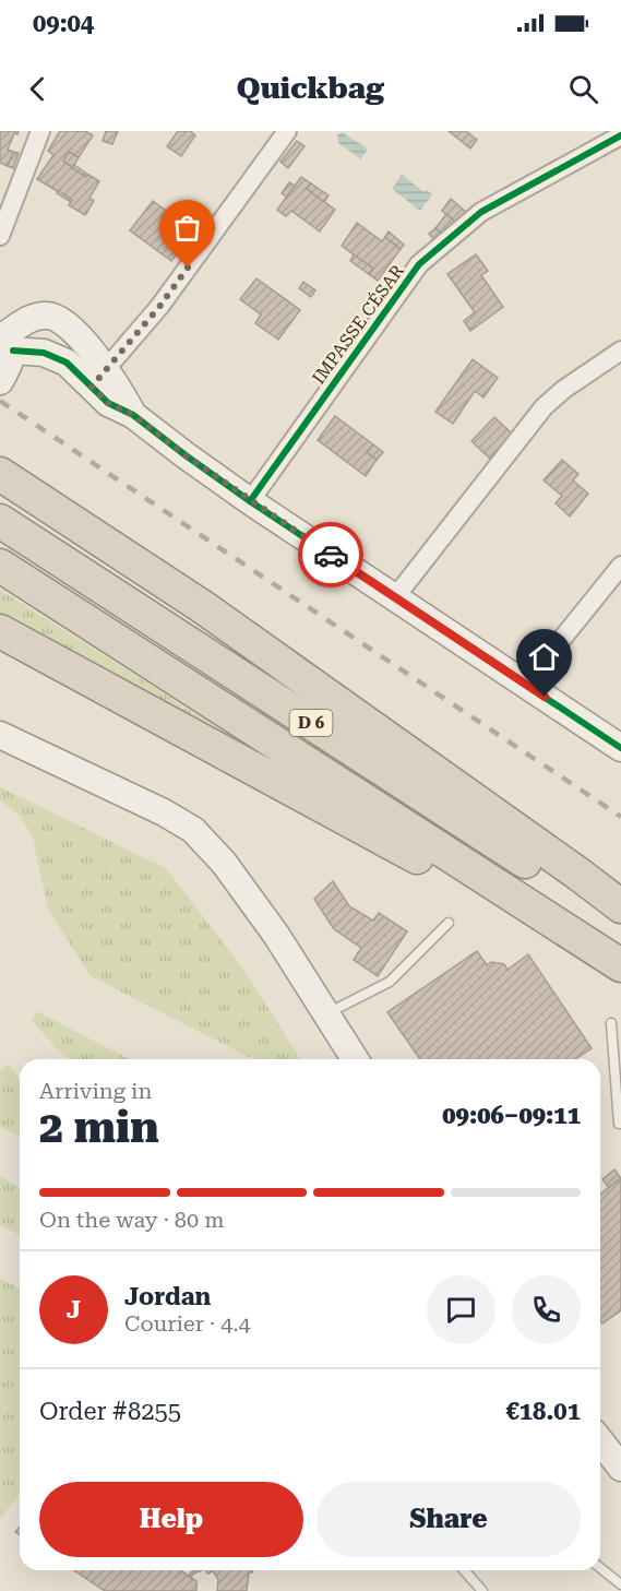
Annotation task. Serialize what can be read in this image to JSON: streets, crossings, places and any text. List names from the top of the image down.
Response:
{
  "streets": {
    "highway": ["D 6"],
    "street": ["IMPASSE CÉSAR"]
  },
  "page": {
    "status": "09:04",
    "header": "Quickbag",
    "heading": ["2 min", "Arriving in", "09:06–09:11"],
    "panel": [
      "Jordan",
      "Courier · 4.4",
      "Order #8255",
      "€18.01"
    ],
    "bar": "On the way · 80 m",
    "round": "J",
    "buttons": ["Help", "Share"]
  }
}
